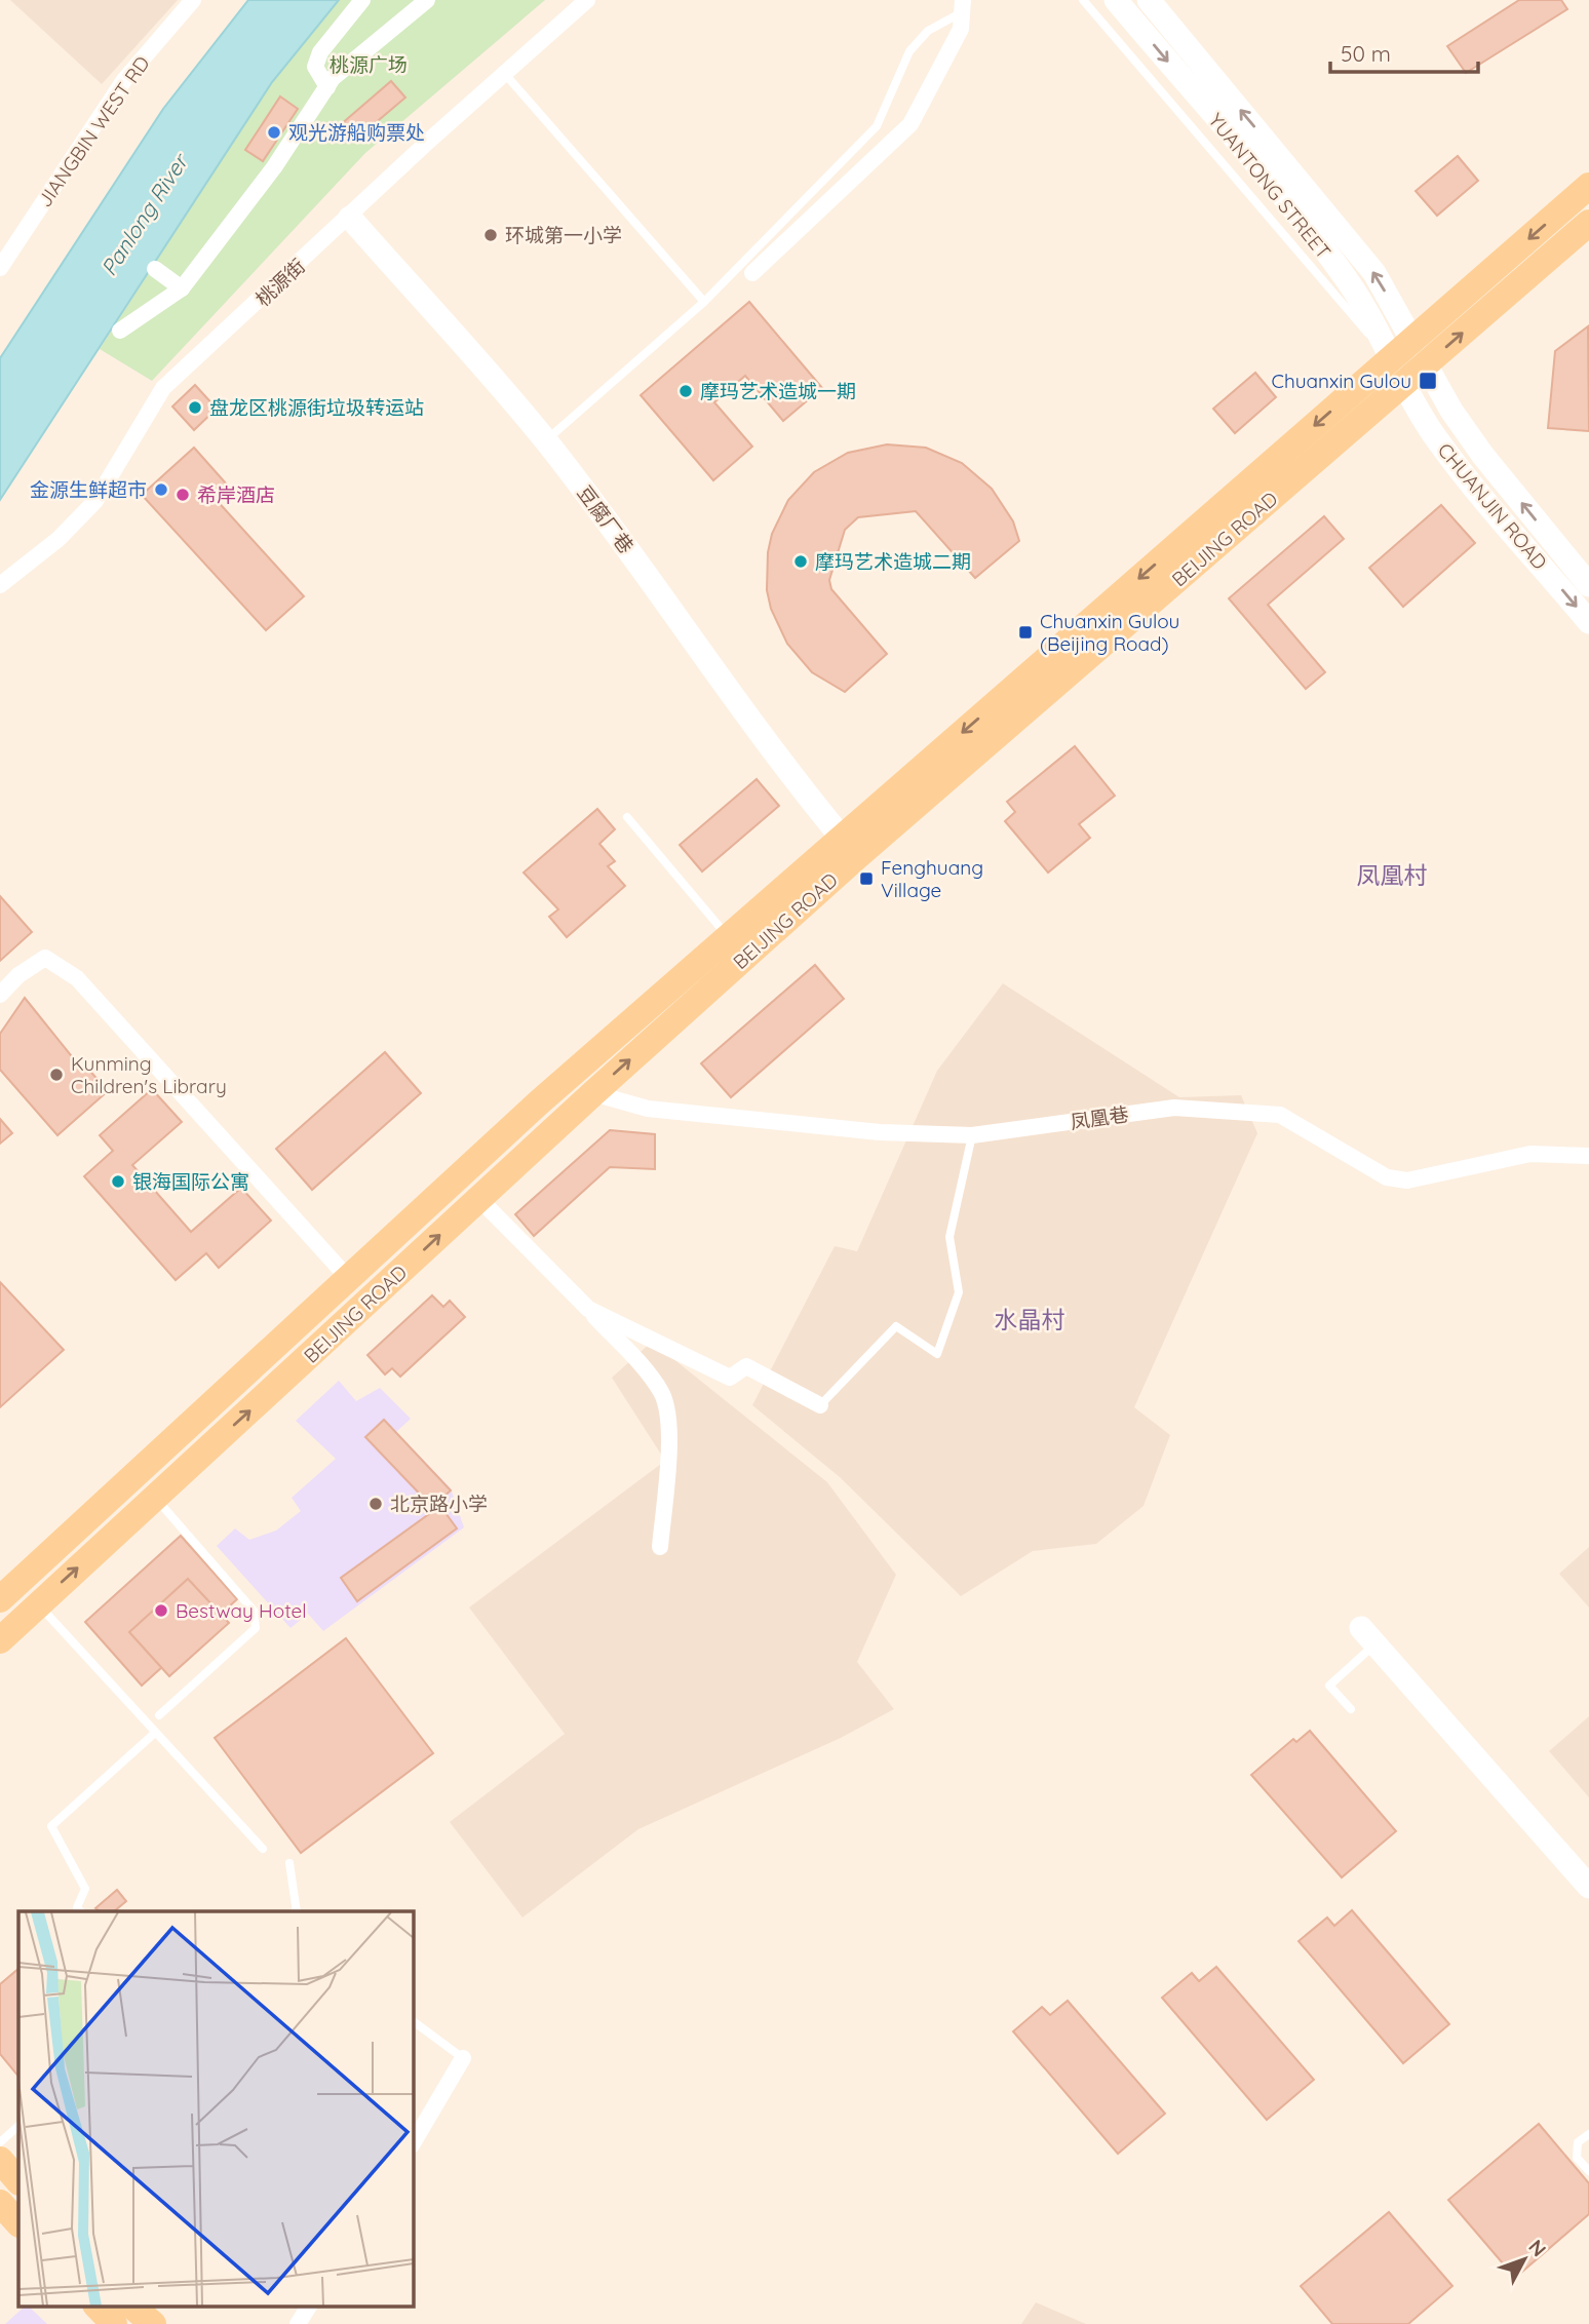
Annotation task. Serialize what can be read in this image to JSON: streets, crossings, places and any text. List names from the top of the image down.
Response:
{
  "streets": {
    "main road": [
      "YUANTONG STREET",
      "CHUANJIN ROAD",
      "豆腐厂巷",
      "BEIJING ROAD"
    ],
    "street": ["JIANGBIN WEST RD", "桃源街", "凤凰巷"]
  },
  "crossings": [
    ["YUANTONG STREET", "CHUANJIN ROAD"],
    ["YUANTONG STREET", "BEIJING ROAD"],
    ["桃源街", "豆腐厂巷"],
    ["CHUANJIN ROAD", "BEIJING ROAD"],
    ["豆腐厂巷", "BEIJING ROAD"],
    ["BEIJING ROAD", "凤凰巷"]
  ],
  "districts": ["凤凰村", "水晶村"],
  "water": ["Panlong River"],
  "parks": ["桃源广场"],
  "places": {
    "other": [
      "观光游船购票处",
      "环城第一小学",
      "摩玛艺术造城一期",
      "盘龙区桃源街垃圾转运站",
      "金源生鲜超市",
      "希岸酒店",
      "摩玛艺术造城二期",
      "Kunming Children's Library",
      "银海国际公寓",
      "北京路小学",
      "Bestway Hotel"
    ],
    "transit": ["Chuanxin Gulou", "Chuanxin Gulou (Beijing Road)", "Fenghuang Village"]
  },
  "scale_bar": "50 m",
  "north": "top right"
}
